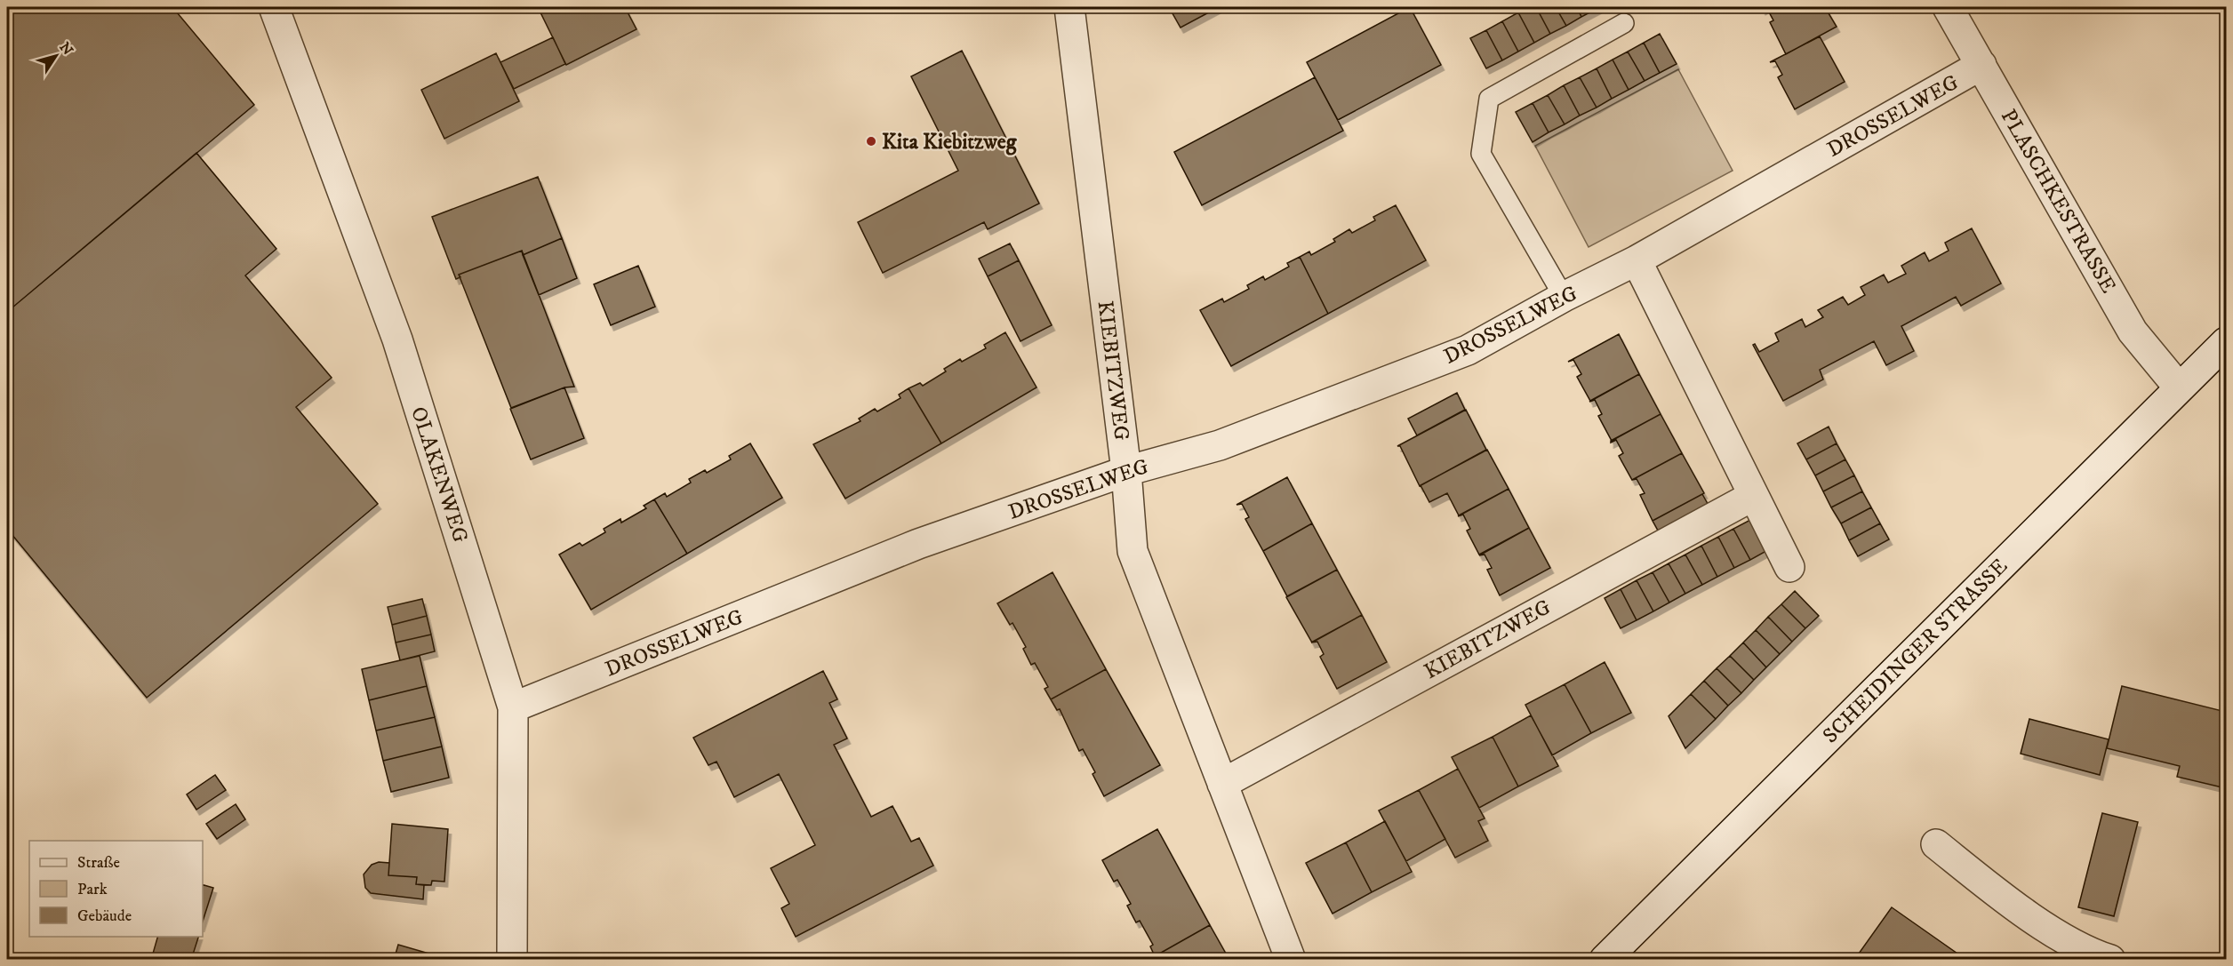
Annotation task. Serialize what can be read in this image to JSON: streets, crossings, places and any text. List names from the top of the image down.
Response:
{
  "streets": {
    "street": [
      "DROSSELWEG",
      "PLASCHKESTRASSE",
      "KIEBITZWEG",
      "OLAKENWEG",
      "SCHEIDINGER STRASSE"
    ]
  },
  "crossings": [
    ["DROSSELWEG", "PLASCHKESTRASSE"],
    ["DROSSELWEG", "KIEBITZWEG"],
    ["DROSSELWEG", "OLAKENWEG"],
    ["PLASCHKESTRASSE", "SCHEIDINGER STRASSE"]
  ],
  "places": ["Kita Kiebitzweg"],
  "legend": ["Straße", "Park", "Gebäude"],
  "north": "top right"
}
